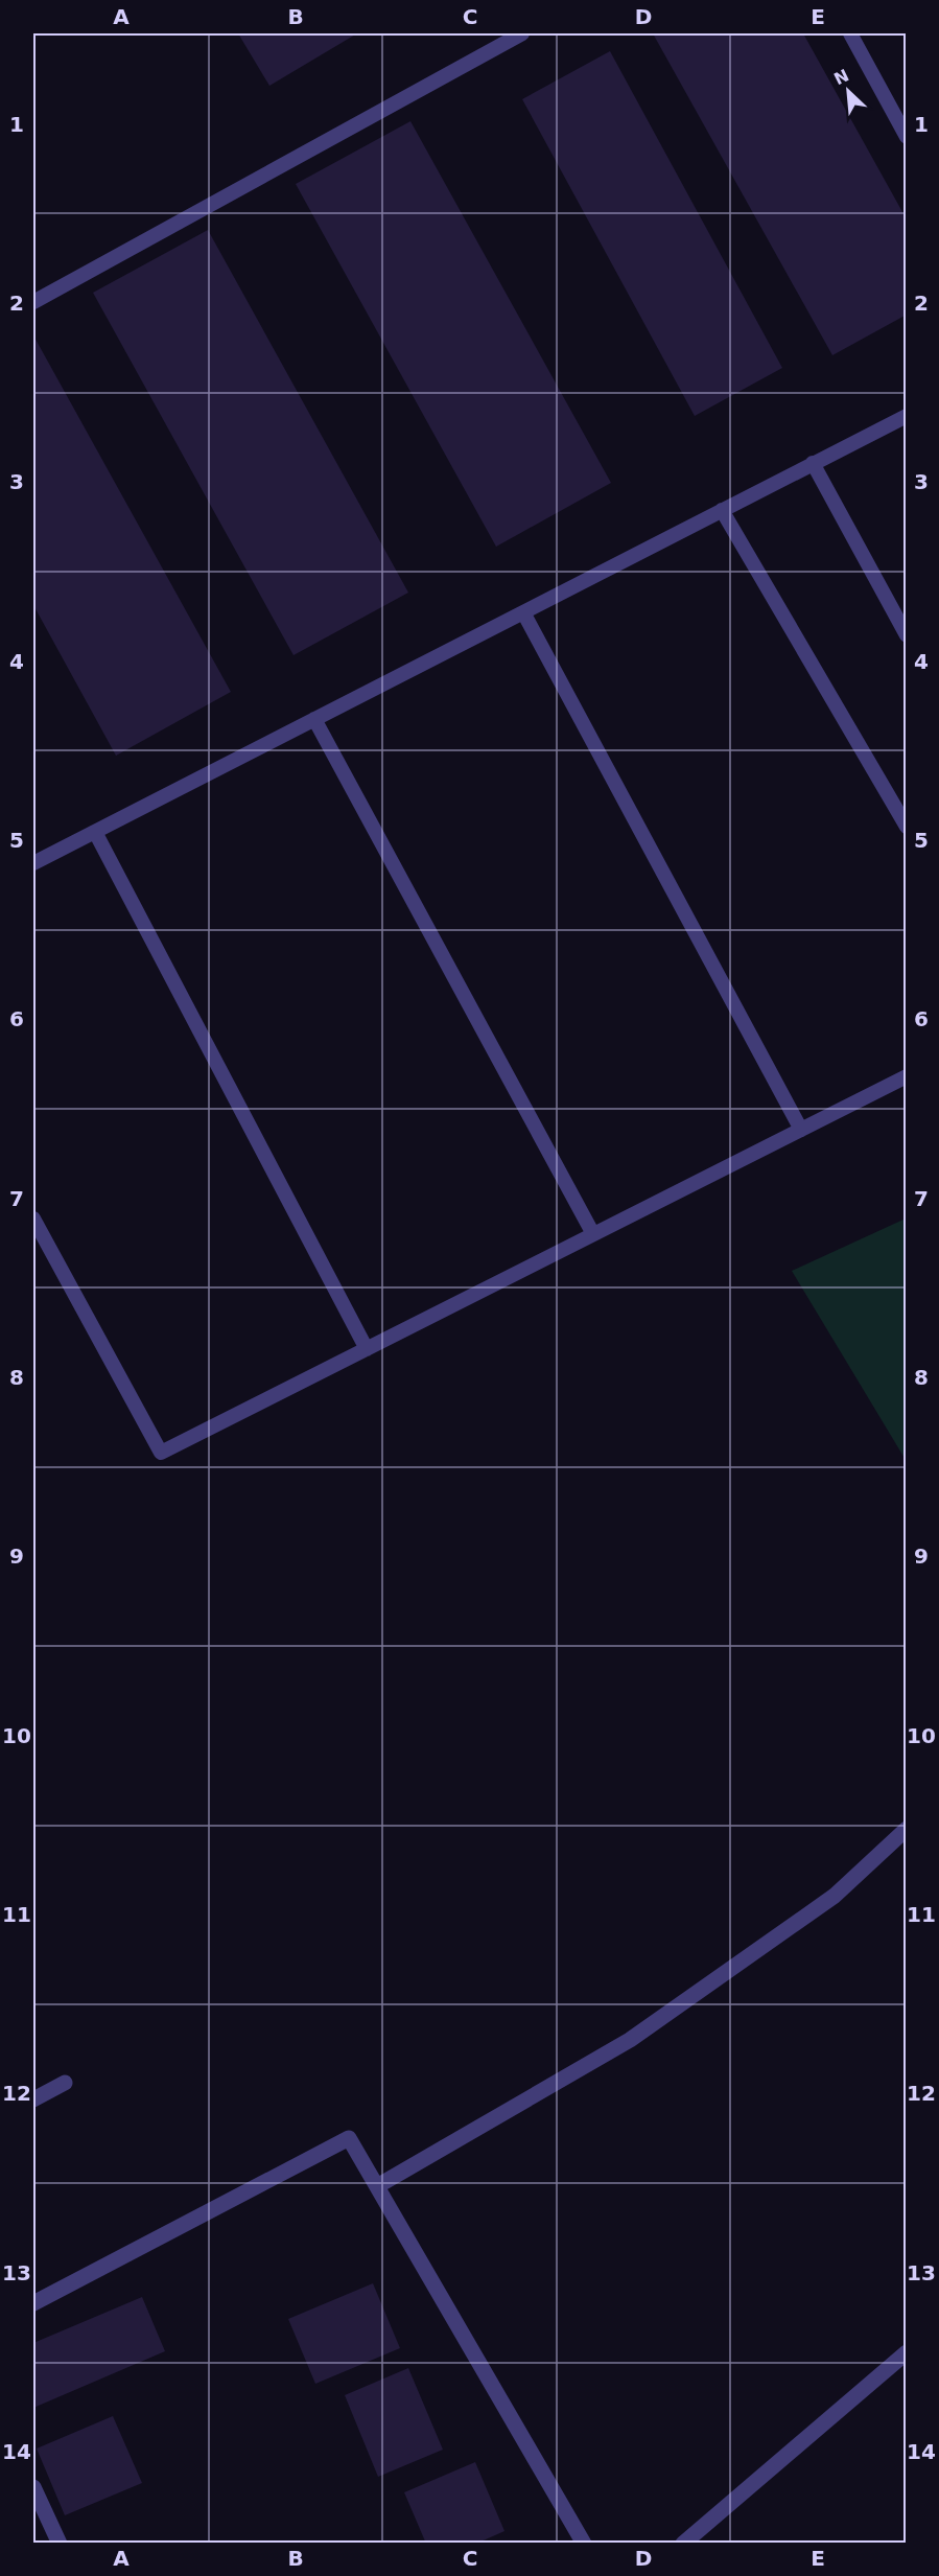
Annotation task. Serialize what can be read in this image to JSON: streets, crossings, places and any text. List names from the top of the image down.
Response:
{
  "north": "top left",
  "grid": {
    "columns": [
      "A",
      "B",
      "C",
      "D",
      "E"
    ],
    "rows": [
      "1",
      "2",
      "3",
      "4",
      "5",
      "6",
      "7",
      "8",
      "9",
      "10",
      "11",
      "12",
      "13",
      "14"
    ]
  }
}
